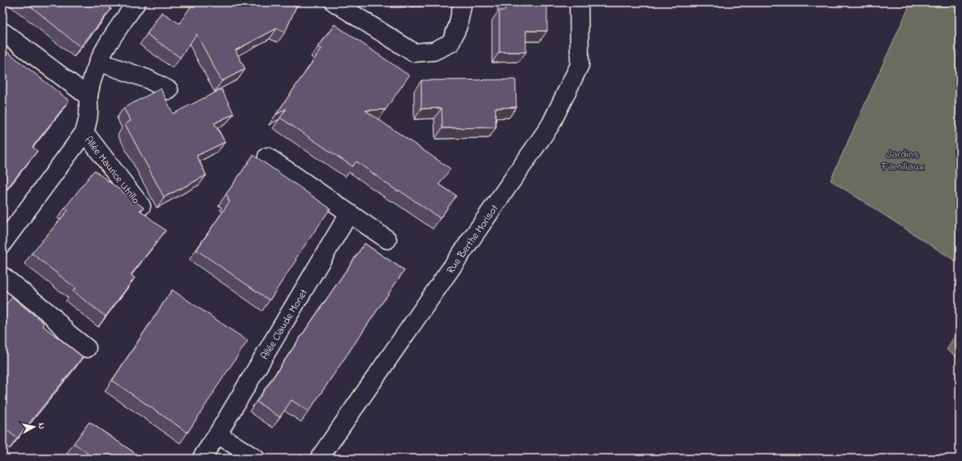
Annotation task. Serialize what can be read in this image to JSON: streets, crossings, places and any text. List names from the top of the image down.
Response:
{
  "streets": {
    "street": ["Allée Maurice Utrillo", "Rue Berthe Morisot", "Allée Claude Monet"]
  },
  "parks": ["Jardins Familiaux"],
  "north": "right"
}
